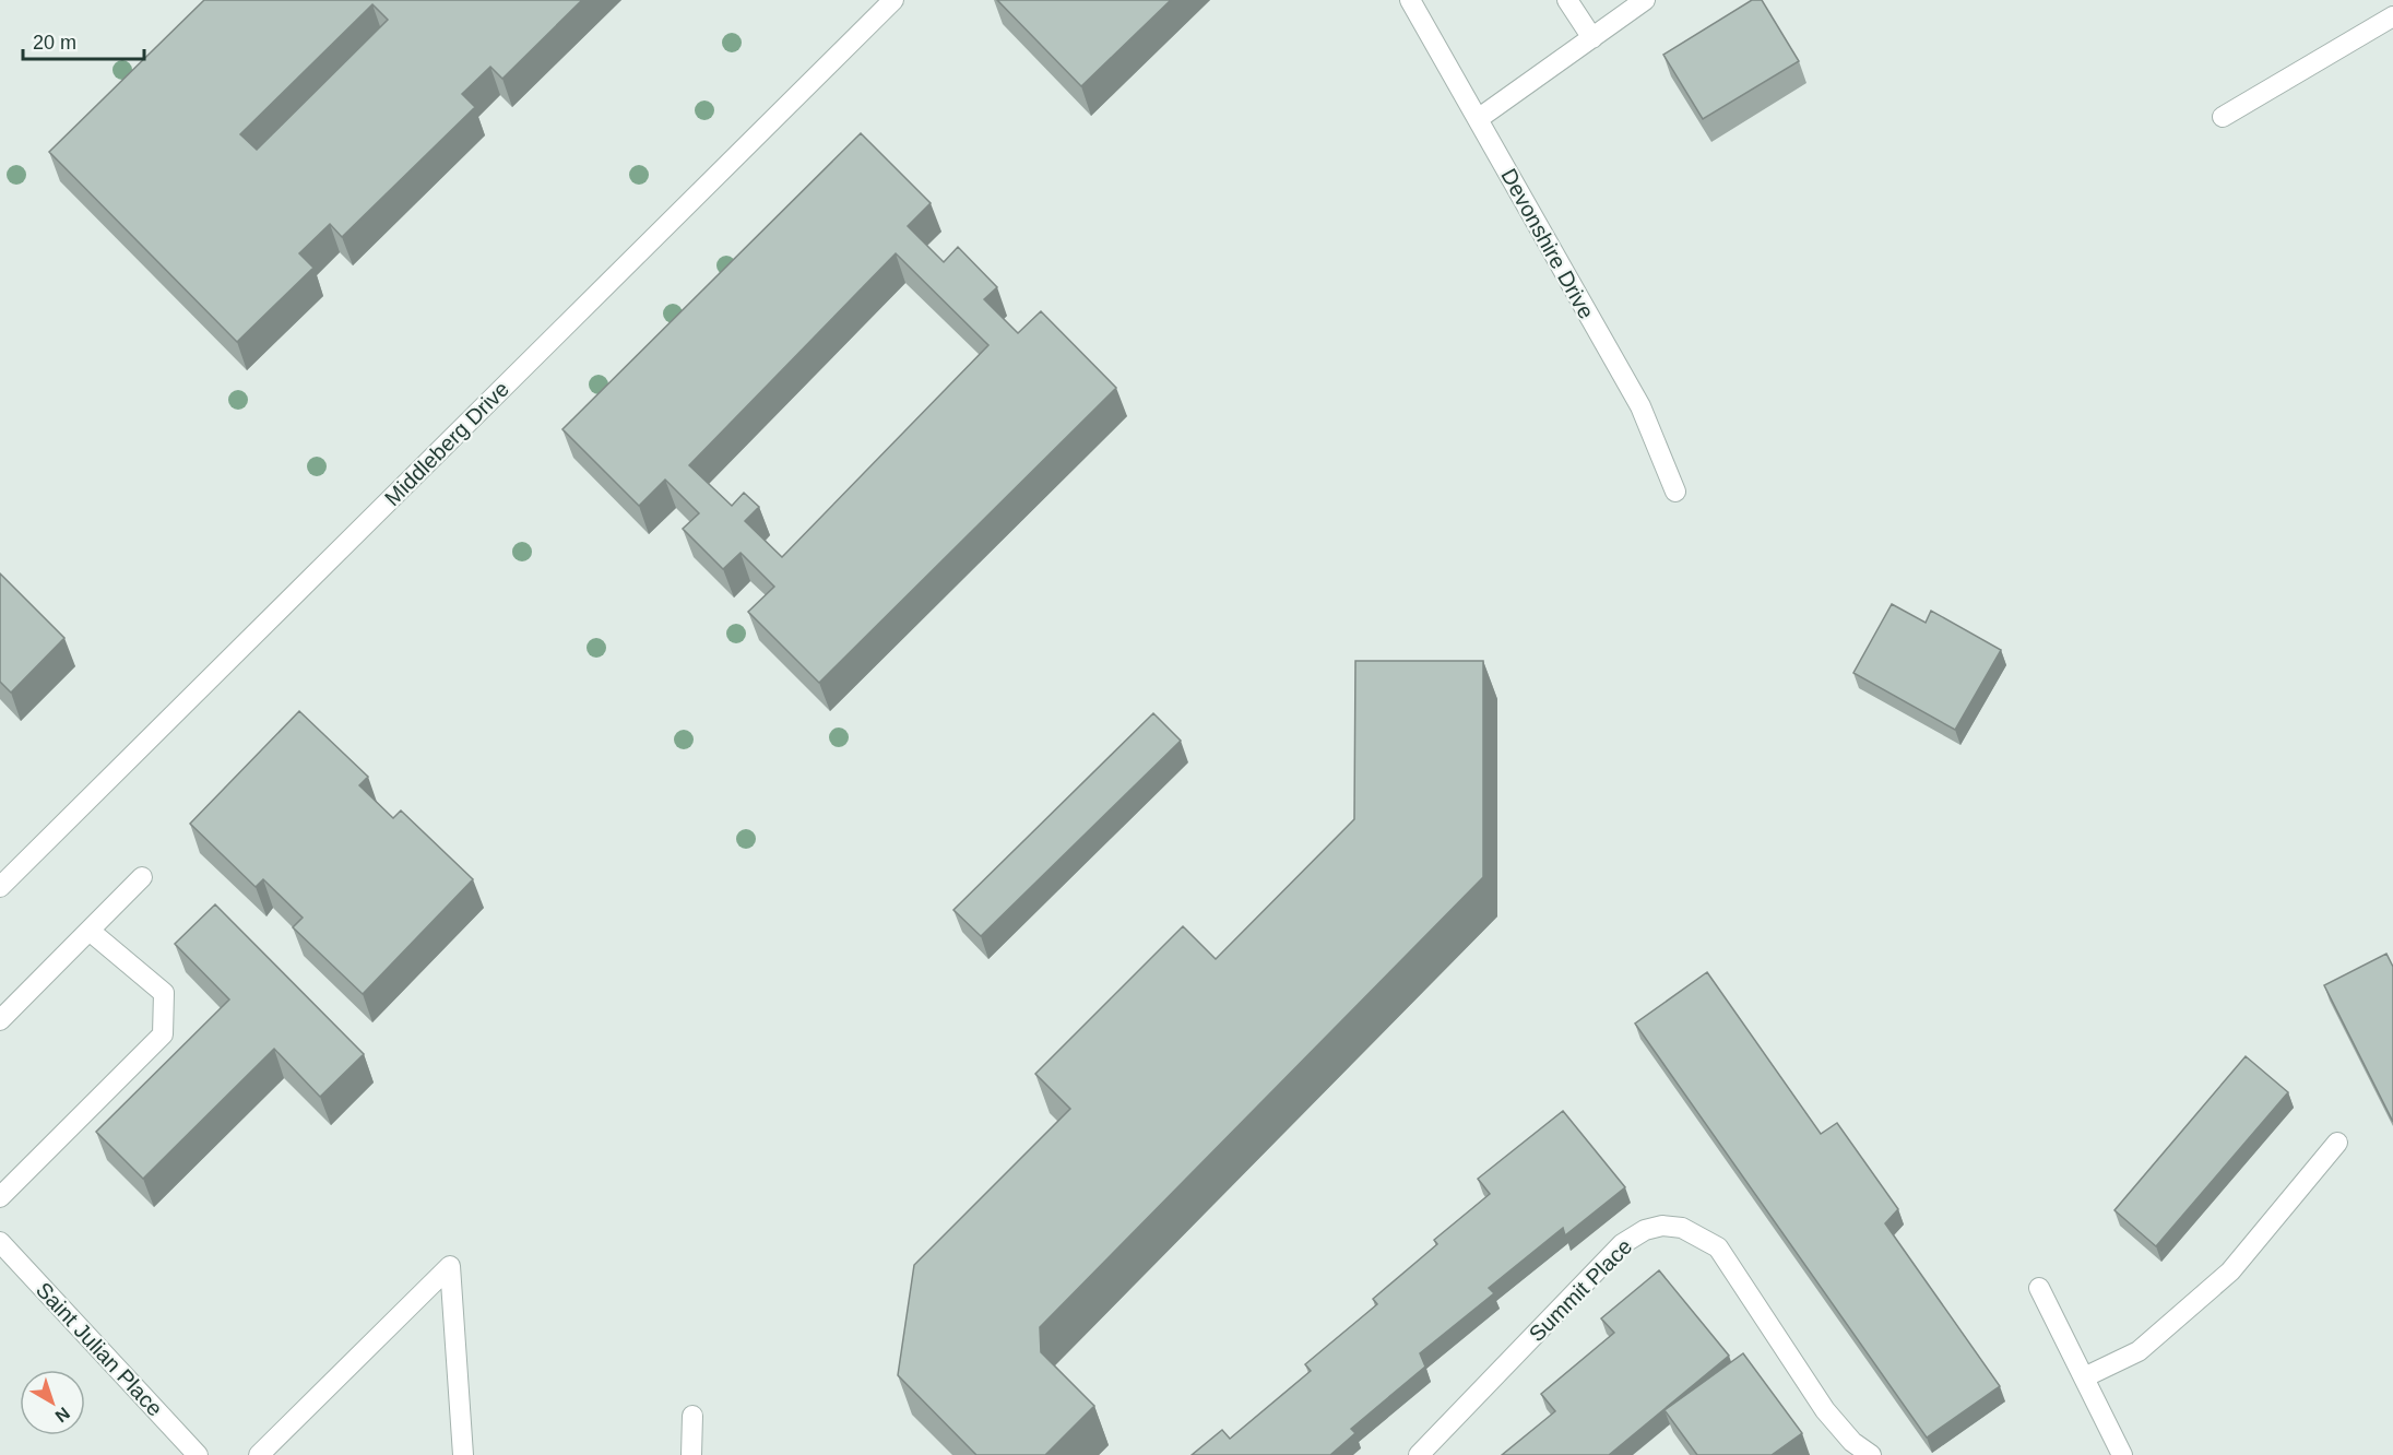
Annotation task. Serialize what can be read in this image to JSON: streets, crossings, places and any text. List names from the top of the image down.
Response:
{
  "streets": {
    "street": [
      "Devonshire Drive",
      "Middleberg Drive",
      "Summit Place",
      "Saint Julian Place"
    ]
  },
  "scale_bar": "20 m",
  "north": "bottom right"
}
